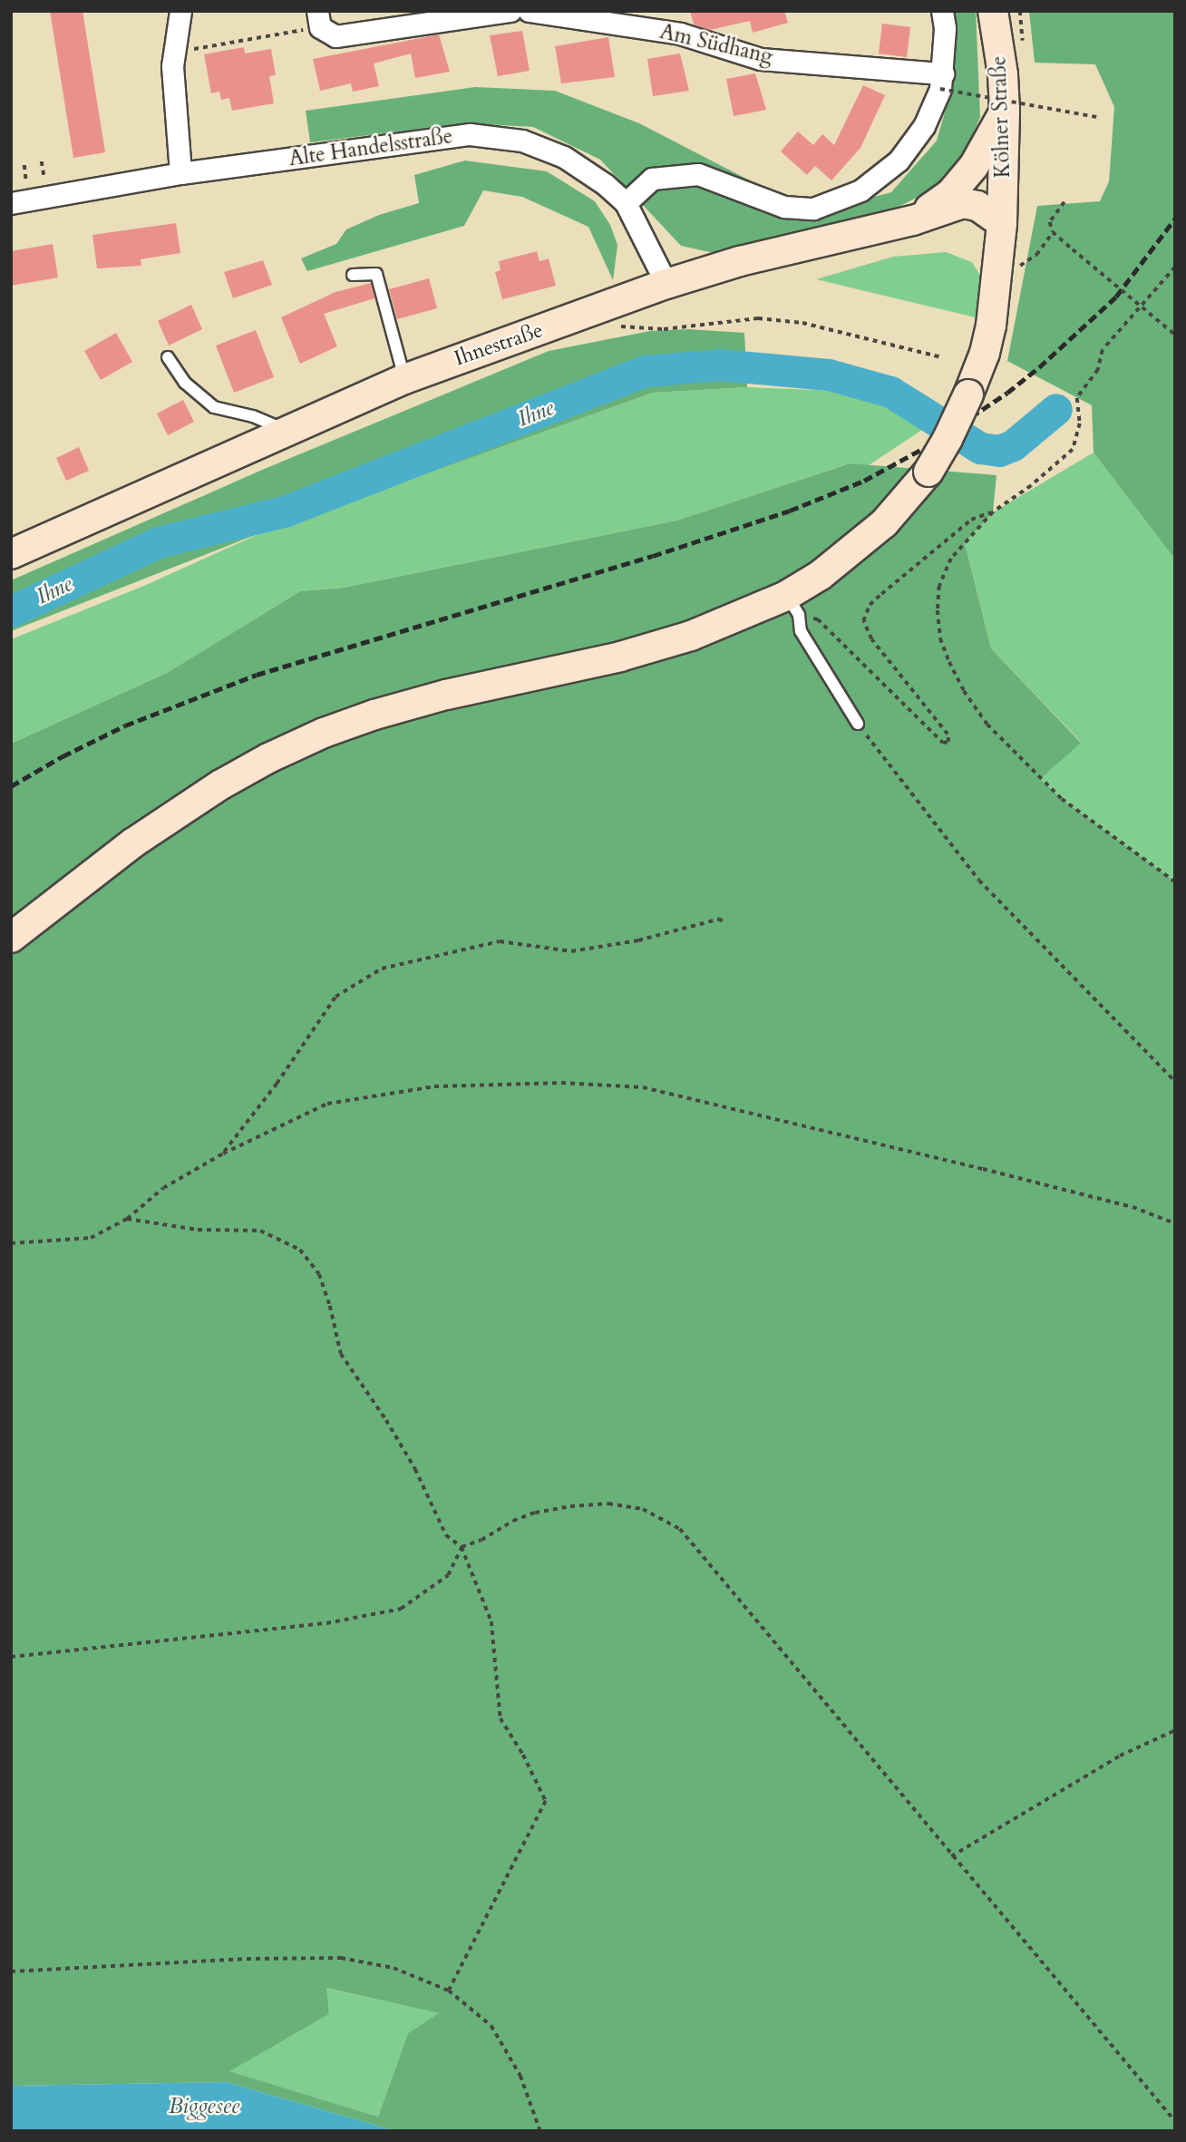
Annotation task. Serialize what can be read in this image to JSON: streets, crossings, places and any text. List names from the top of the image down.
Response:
{
  "streets": {
    "main road": ["Kölner Straße", "Ihnestraße"],
    "street": ["Am Südhang", "Alte Handelsstraße"]
  },
  "crossings": [
    ["Kölner Straße", "Ihnestraße"],
    ["Alte Handelsstraße", "Ihnestraße"]
  ],
  "water": ["Ihne", "Biggesee"]
}
